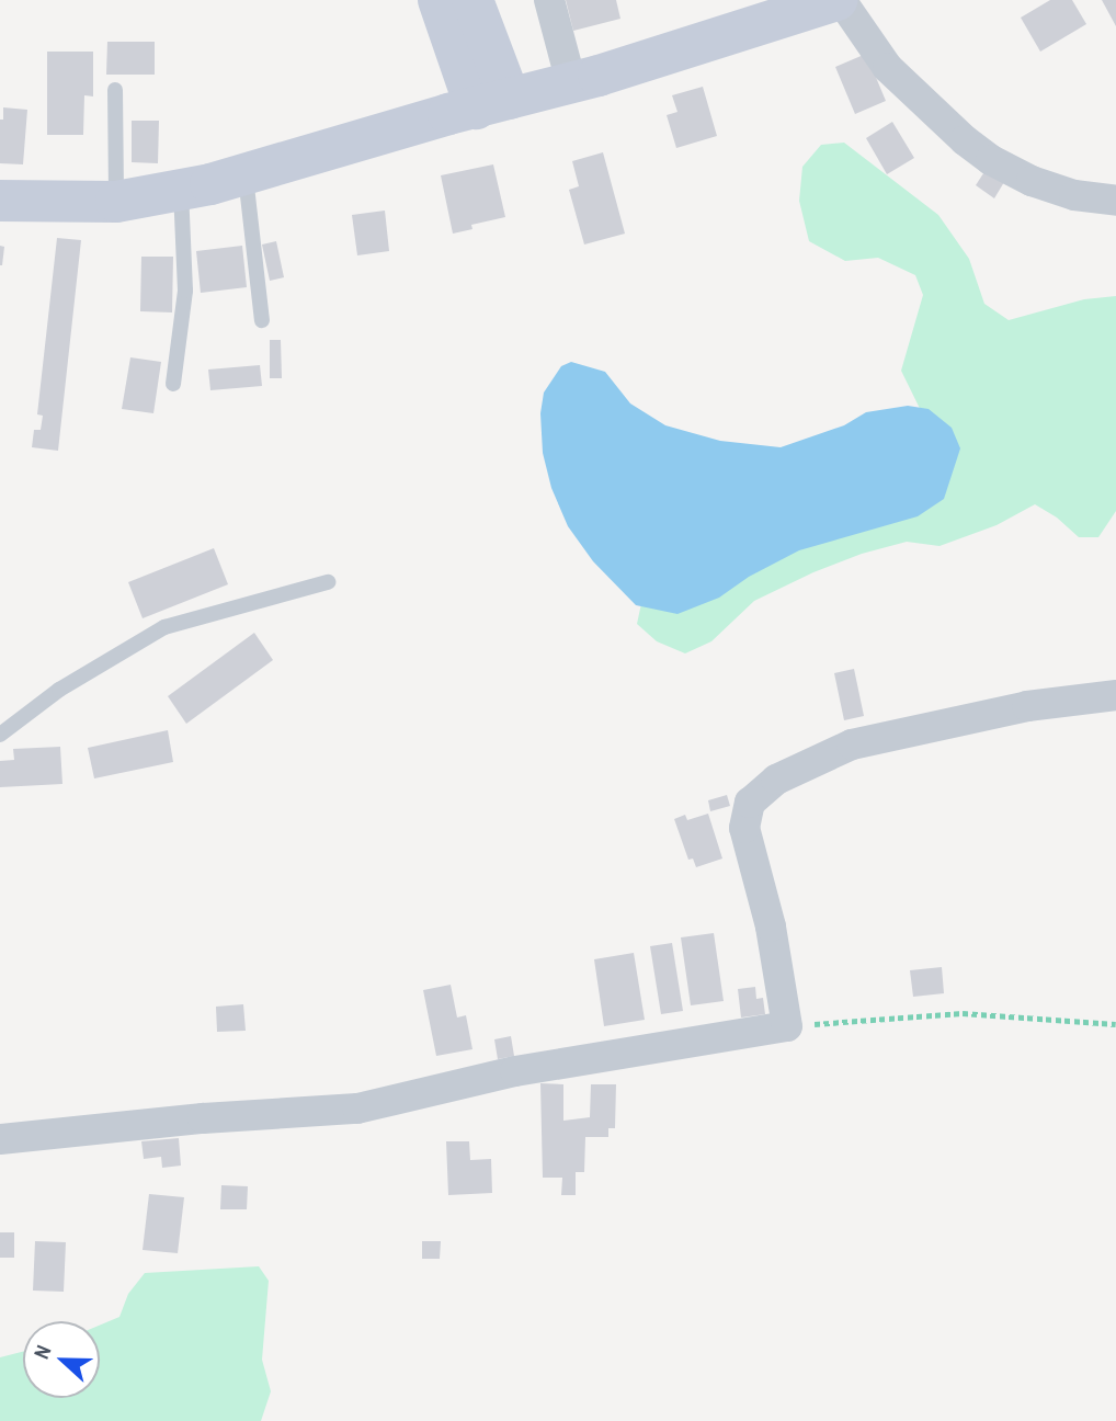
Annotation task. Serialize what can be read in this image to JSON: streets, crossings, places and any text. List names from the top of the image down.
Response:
{
  "north": "left"
}
